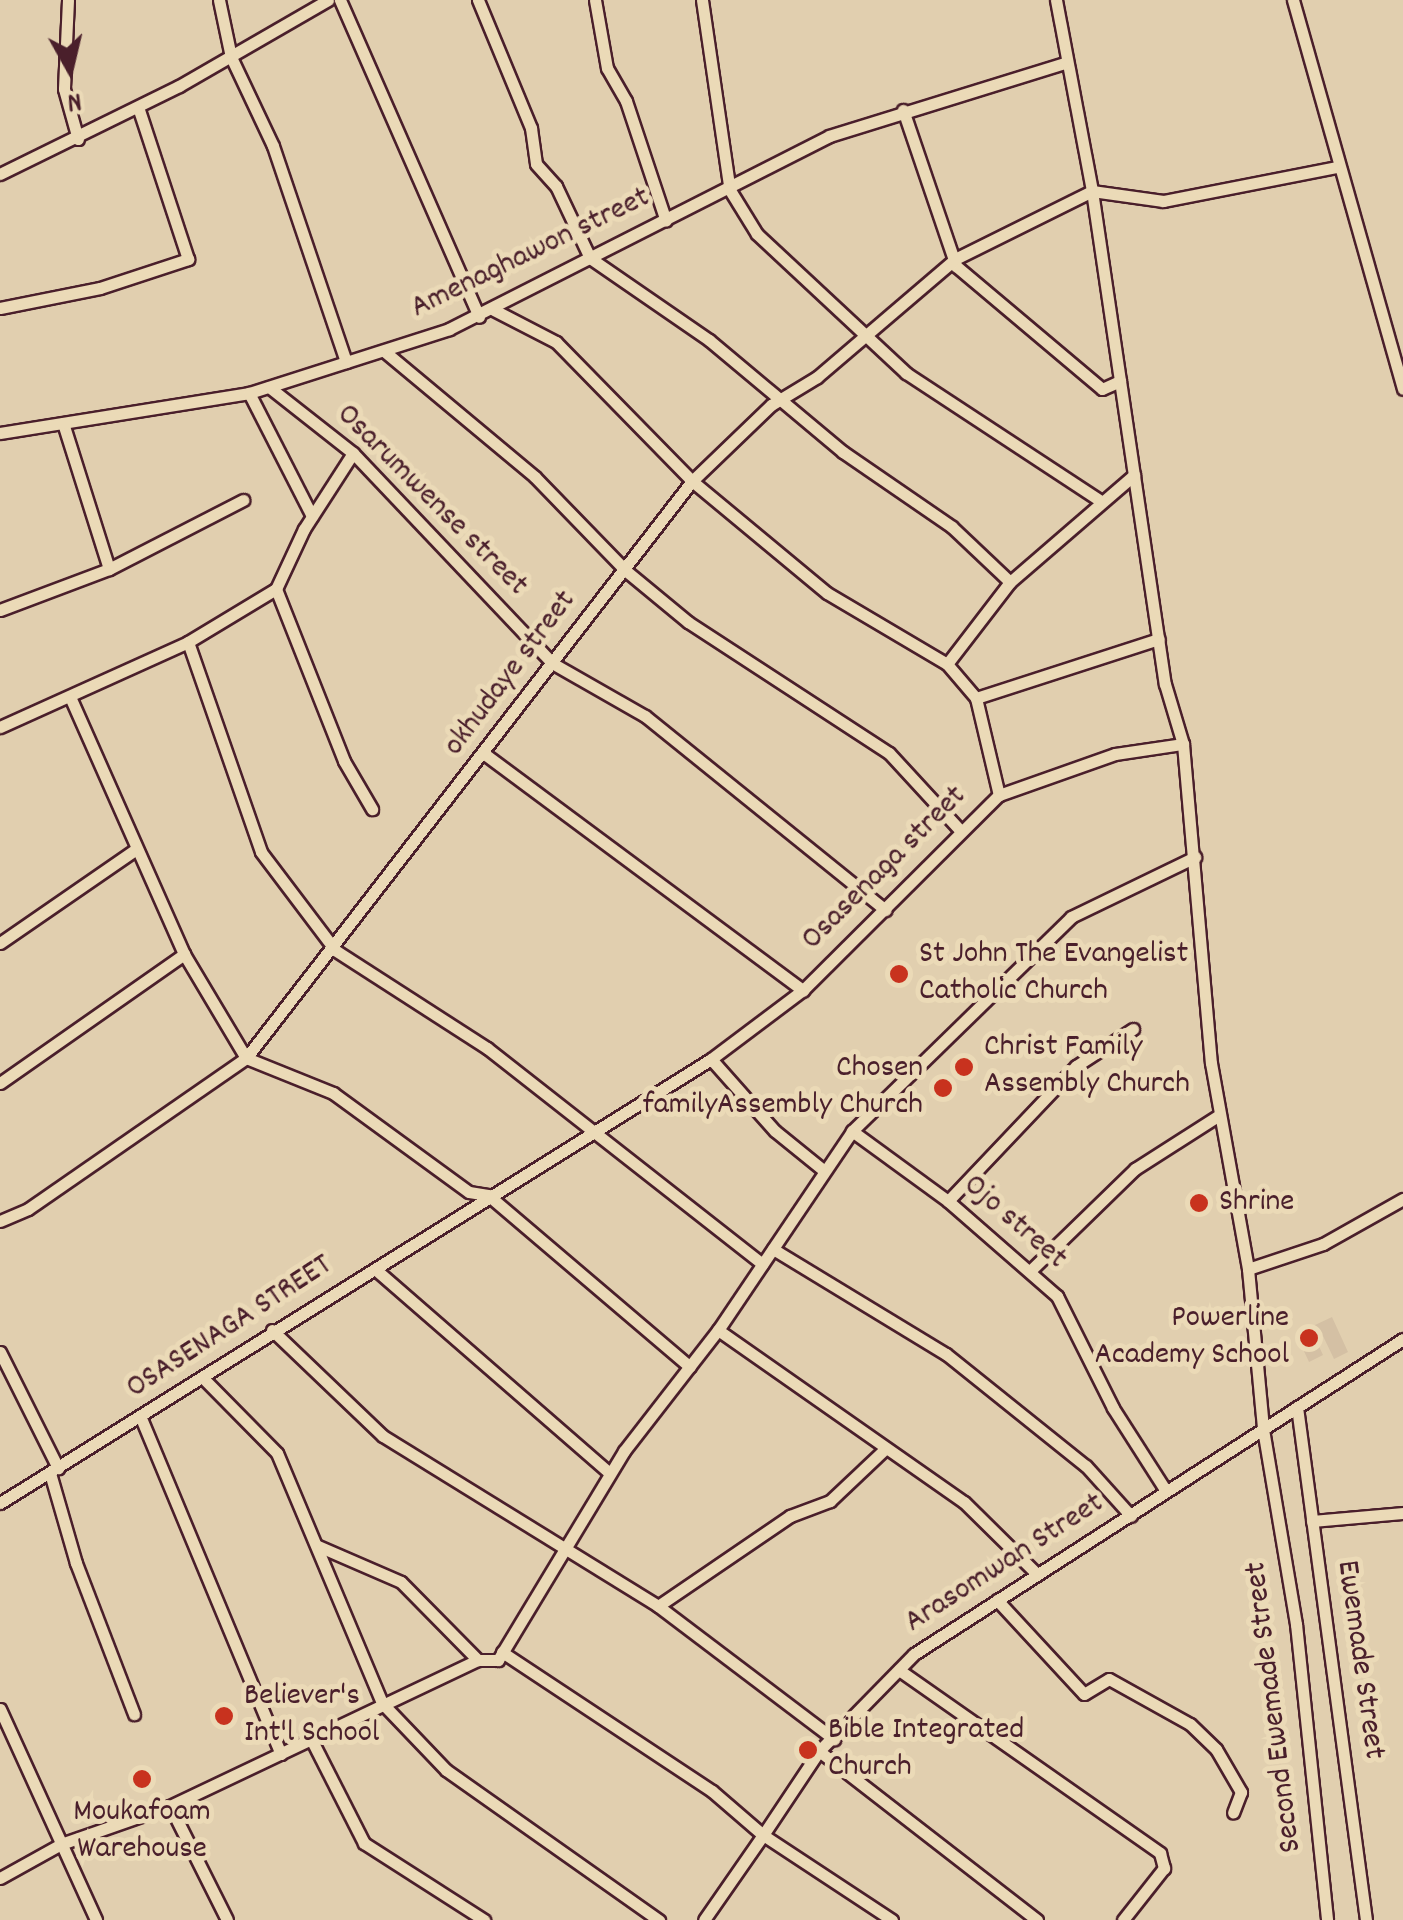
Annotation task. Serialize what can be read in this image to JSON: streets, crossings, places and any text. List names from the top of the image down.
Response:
{
  "streets": {
    "street": [
      "Amenaghawon street",
      "Osarumwense street",
      "okhudaye street",
      "Osasenaga street",
      "Ojo street",
      "OSASENAGA STREET",
      "Arasomwan Street",
      "Ewemade Street",
      "Second Ewemade Street"
    ]
  },
  "crossings": [
    ["Amenaghawon street", "Osarumwense street"],
    ["Amenaghawon street", "Second Ewemade Street"],
    ["Osarumwense street", "okhudaye street"],
    ["Osarumwense street", "Osasenaga street"],
    ["okhudaye street", "Second Ewemade Street"],
    ["Osasenaga street", "OSASENAGA STREET"],
    ["Osasenaga street", "Second Ewemade Street"],
    ["Ojo street", "Arasomwan Street"],
    ["Arasomwan Street", "Ewemade Street"],
    ["Arasomwan Street", "Second Ewemade Street"]
  ],
  "places": [
    "St John The Evangelist Catholic Church",
    "Christ Family Assembly Church",
    "Chosen familyAssembly Church",
    "Shrine",
    "Powerline Academy School",
    "Believer's Int'l School",
    "Bible Integrated Church",
    "Moukafoam Warehouse"
  ],
  "north": "bottom"
}
